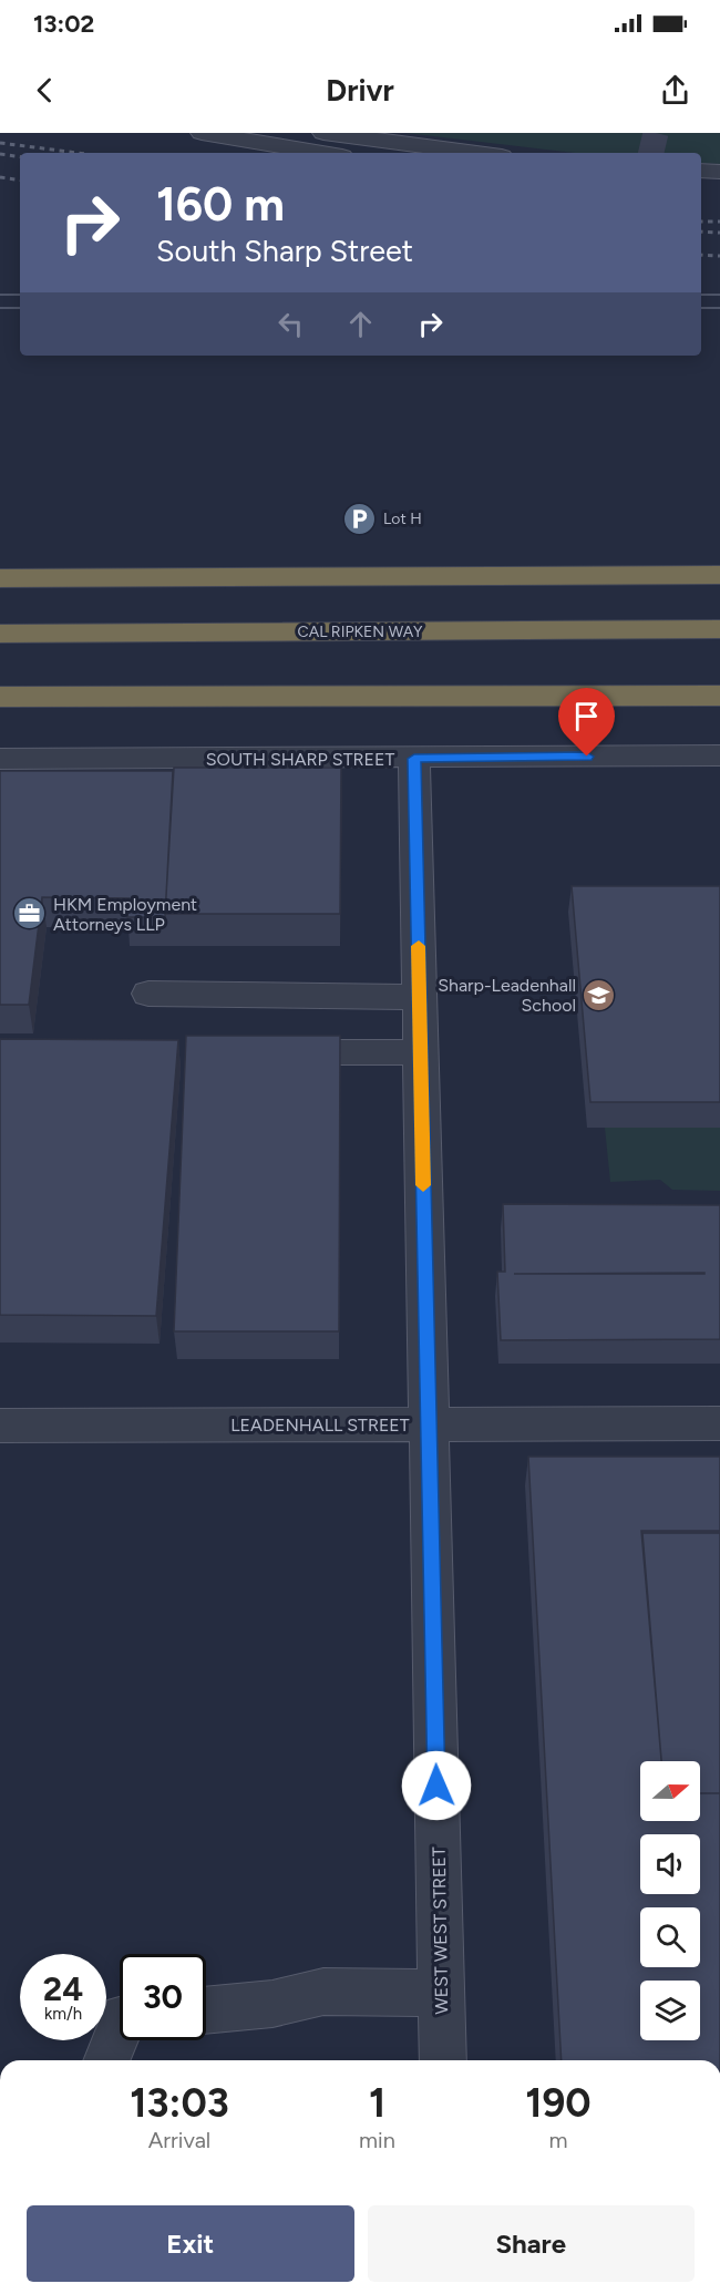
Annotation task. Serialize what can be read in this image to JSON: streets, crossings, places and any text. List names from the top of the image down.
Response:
{
  "streets": {
    "highway": ["CAL RIPKEN WAY"],
    "street": ["SOUTH SHARP STREET", "LEADENHALL STREET", "WEST WEST STREET"]
  },
  "crossings": [
    ["SOUTH SHARP STREET", "WEST WEST STREET"],
    ["LEADENHALL STREET", "WEST WEST STREET"]
  ],
  "places": {
    "parking": ["Lot H"],
    "office": ["HKM Employment Attorneys LLP"],
    "school or university": ["Sharp-Leadenhall School"]
  },
  "north": "right",
  "page": {
    "status": "13:02",
    "header": "Drivr",
    "turn": ["160 m", "South Sharp Street"],
    "speed": "24 km/h",
    "limit": "30",
    "eta": [
      "13:03",
      "Arrival",
      "1",
      "min",
      "190",
      "m"
    ],
    "buttons": ["Exit", "Share"]
  }
}
